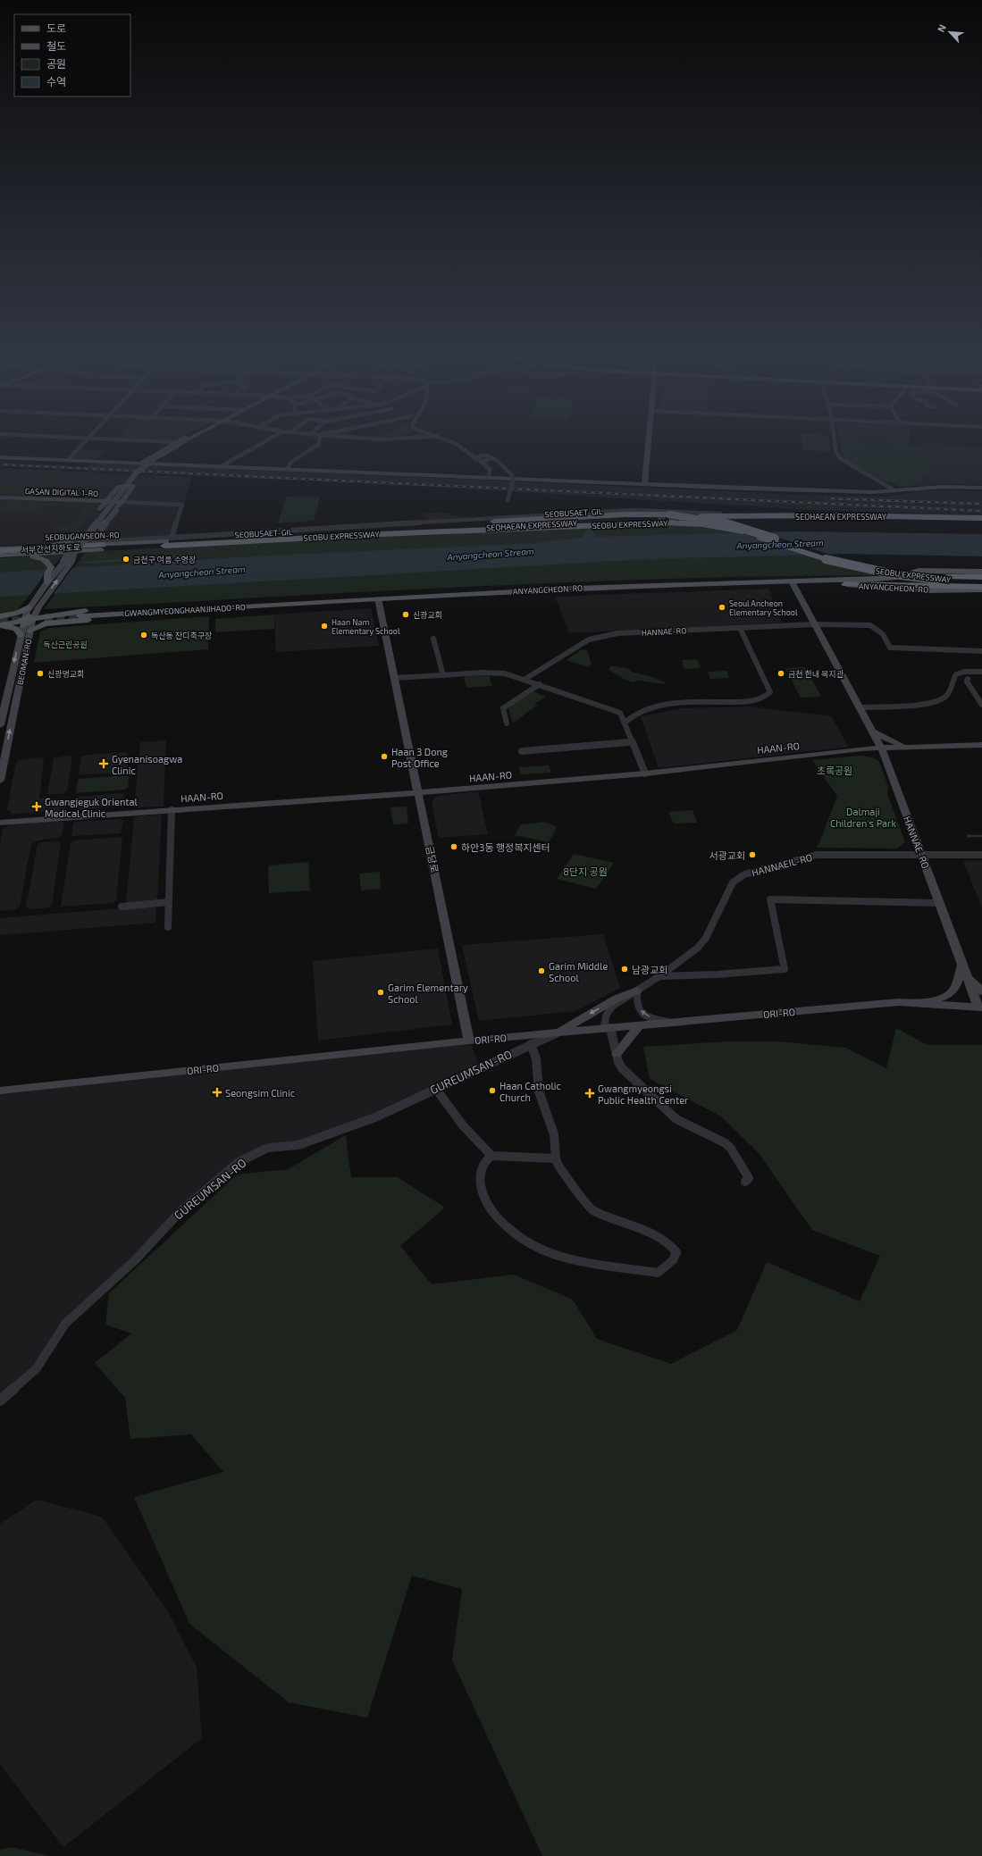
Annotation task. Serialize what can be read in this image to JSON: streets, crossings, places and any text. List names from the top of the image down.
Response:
{
  "streets": {
    "highway": ["SEOHAEAN EXPRESSWAY", "SEOBU EXPRESSWAY", "서부간선지하도로"],
    "main road": [
      "GASAN DIGITAL 1-RO",
      "SEOBUGANSEON-RO",
      "ANYANGCHEON-RO",
      "HANNAE-RO",
      "BEOMAN-RO",
      "HAAN-RO",
      "금당로",
      "ORI-RO"
    ],
    "street": ["SEOBUSAET-GIL", "HANNAEIL-RO", "GUREUMSAN-RO"]
  },
  "crossings": [
    ["SEOBUSAET-GIL", "SEOBU EXPRESSWAY"],
    ["SEOBUSAET-GIL", "SEOBUGANSEON-RO"],
    ["SEOHAEAN EXPRESSWAY", "SEOBU EXPRESSWAY"],
    ["SEOBU EXPRESSWAY", "SEOBUGANSEON-RO"],
    ["SEOBUGANSEON-RO", "서부간선지하도로"],
    ["ANYANGCHEON-RO", "HANNAE-RO"],
    ["ANYANGCHEON-RO", "금당로"],
    ["HANNAE-RO", "HAAN-RO"],
    ["HANNAE-RO", "HANNAEIL-RO"],
    ["HANNAE-RO", "ORI-RO"],
    ["HAAN-RO", "금당로"],
    ["금당로", "ORI-RO"],
    ["HANNAEIL-RO", "ORI-RO"],
    ["ORI-RO", "GUREUMSAN-RO"]
  ],
  "water": ["Anyangcheon Stream"],
  "parks": [
    "독산근린공원",
    "초록공원",
    "Dalmaji Children's Park",
    "8단지 공원"
  ],
  "places": {
    "other": [
      "금천구 여름 수영장",
      "Seoul Ancheon Elementary School",
      "신광교회",
      "Haan Nam Elementary School",
      "독산동 잔디축구장",
      "신광명교회",
      "금천 한내 복지관",
      "Haan 3 Dong Post Office",
      "하안3동 행정복지센터",
      "서광교회",
      "남광교회",
      "Garim Middle School",
      "Garim Elementary School",
      "Haan Catholic Church"
    ],
    "health": [
      "Gyenanisoagwa Clinic",
      "Gwangjeguk Oriental Medical Clinic",
      "Seongsim Clinic",
      "Gwangmyeongsi Public Health Center"
    ]
  },
  "legend": [
    "도로",
    "철도",
    "공원",
    "수역"
  ],
  "north": "top left"
}
